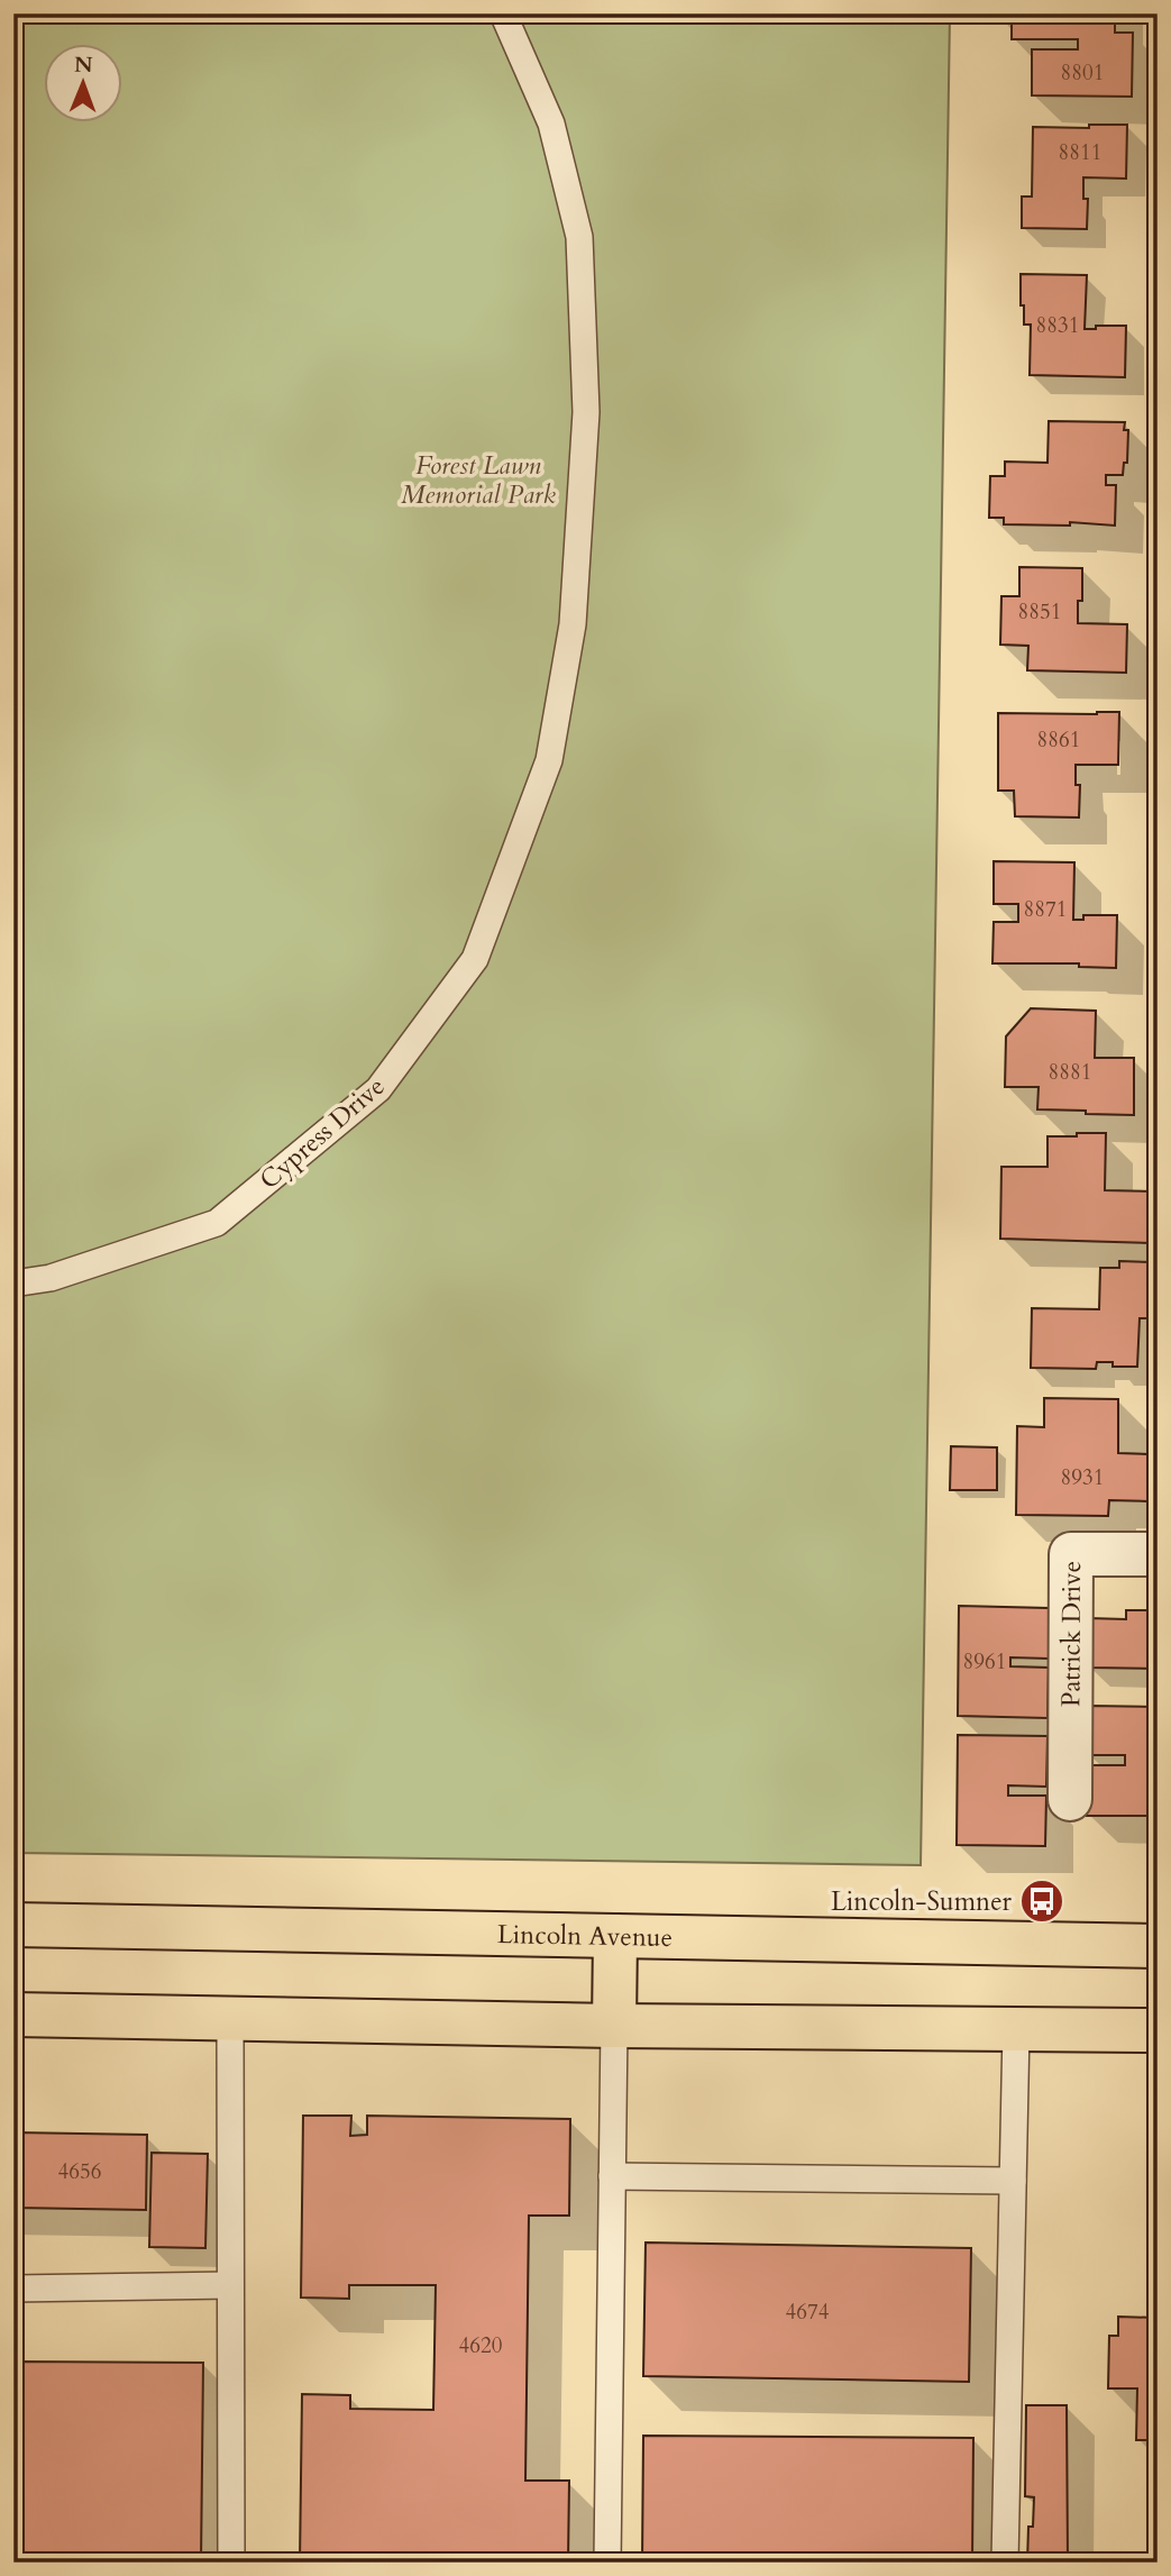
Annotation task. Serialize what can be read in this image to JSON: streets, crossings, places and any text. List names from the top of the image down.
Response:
{
  "streets": {
    "main road": ["Lincoln Avenue"],
    "street": ["Patrick Drive"],
    "lane": ["Cypress Drive"]
  },
  "parks": ["Forest Lawn Memorial Park"],
  "places": {
    "bus stop": ["Lincoln-Sumner"]
  },
  "house_numbers": [
    "8801",
    "8811",
    "8831",
    "8851",
    "8861",
    "8871",
    "8881",
    "8931",
    "8961",
    "4656",
    "4674",
    "4620"
  ],
  "north": "top"
}
